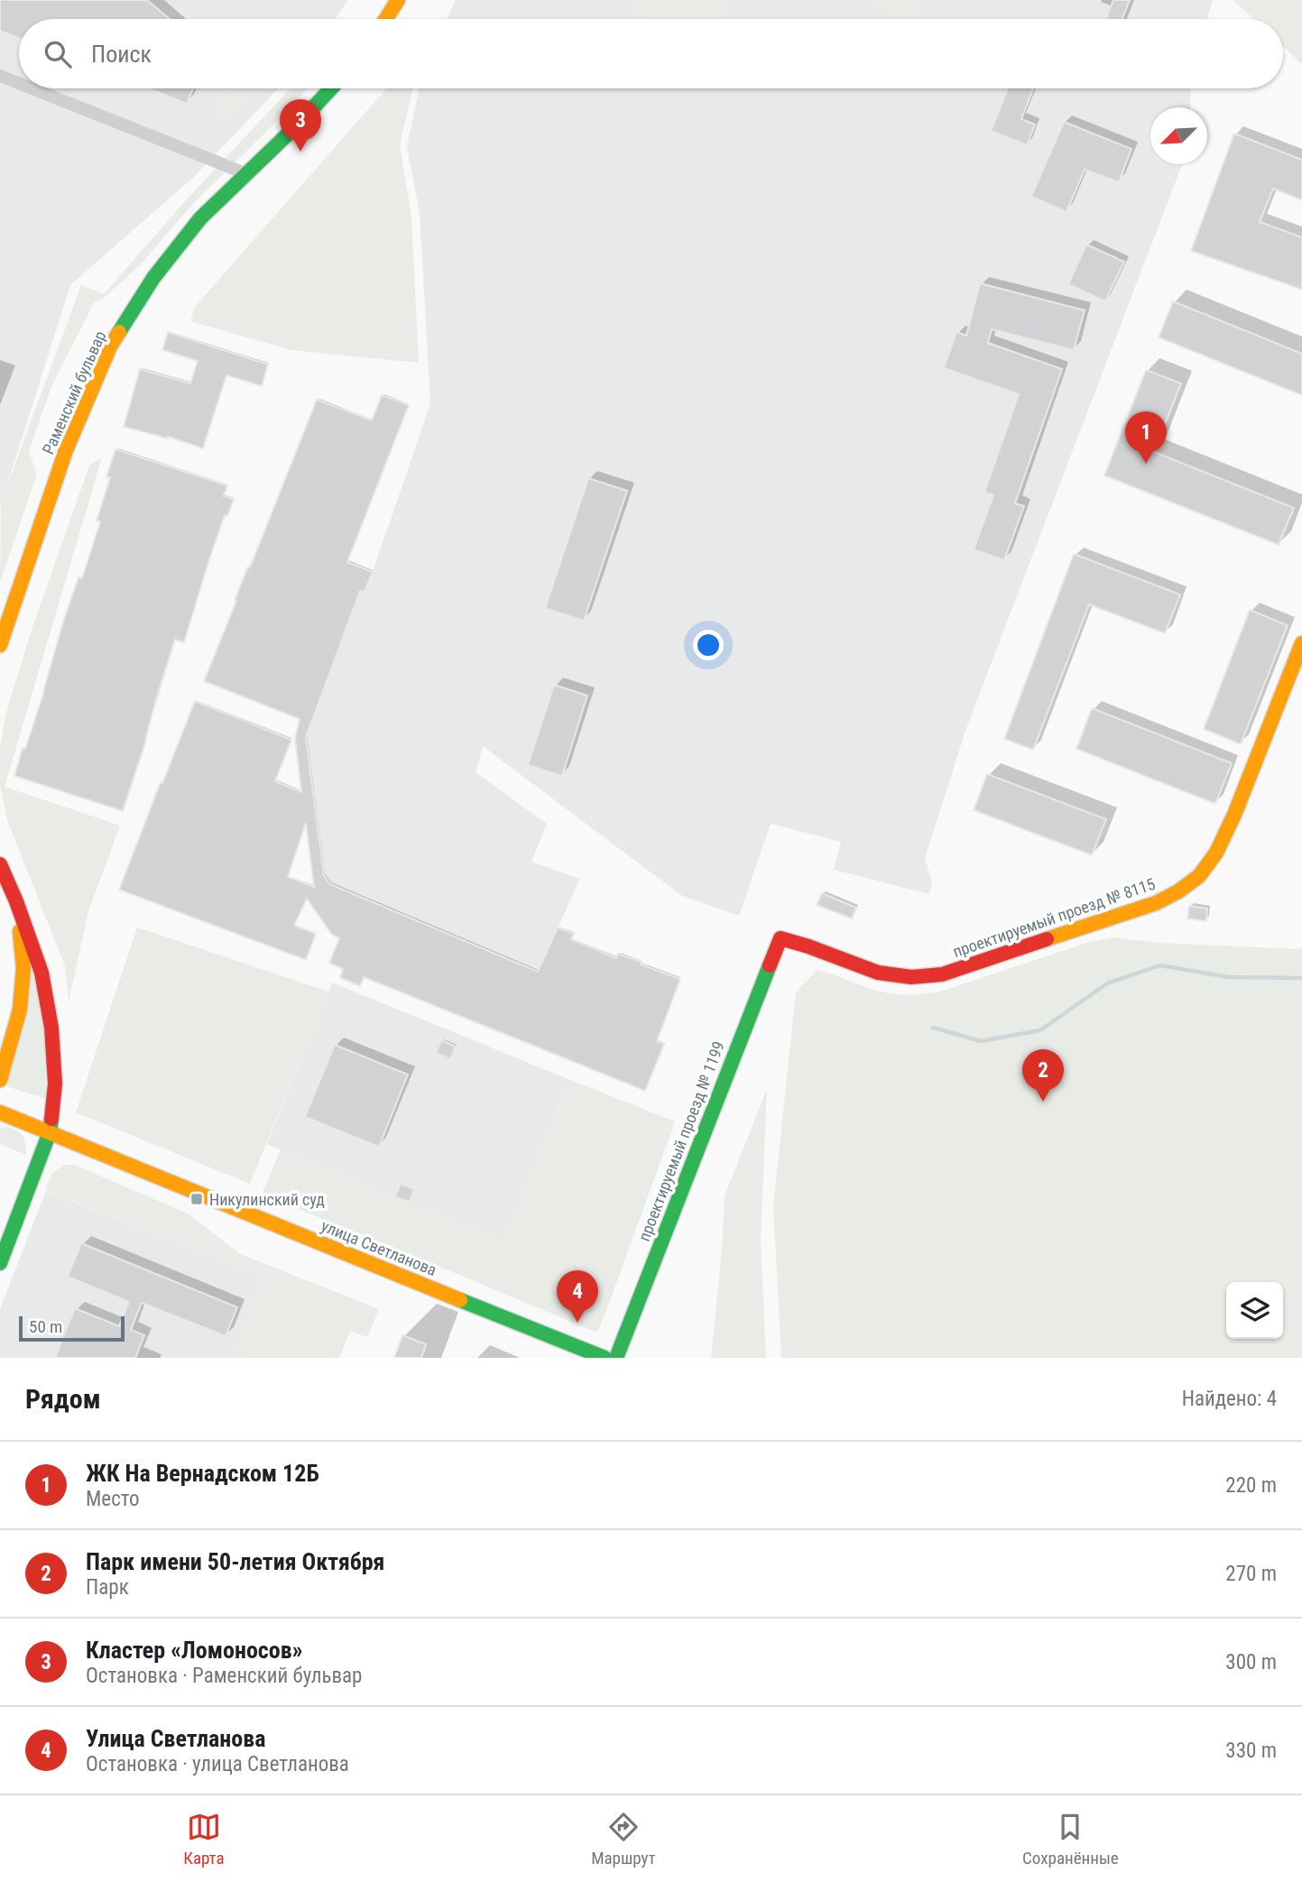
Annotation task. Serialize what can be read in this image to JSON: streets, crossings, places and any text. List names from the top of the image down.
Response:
{
  "streets": {
    "street": [
      "Раменский бульвар",
      "проектируемый проезд № 8115",
      "проектируемый проезд № 1199",
      "улица Светланова"
    ]
  },
  "crossings": [
    ["проектируемый проезд № 8115", "проектируемый проезд № 1199"]
  ],
  "places": {
    "transit": ["Никулинский суд"]
  },
  "scale_bar": "50 m",
  "north": "bottom left",
  "page": {
    "search": "Поиск",
    "pins": [
      "3",
      "1",
      "2",
      "4"
    ],
    "scale": "50 m",
    "heading": ["Рядом", "Найдено: 4"],
    "list": [
      {
        "mark": "1",
        "name": "ЖК На Вернадском 12Б",
        "note": "Место",
        "value": "220 m"
      },
      {
        "mark": "2",
        "name": "Парк имени 50-летия Октября",
        "note": "Парк",
        "value": "270 m"
      },
      {
        "mark": "3",
        "name": "Кластер «Ломоносов»",
        "note": "Остановка · Раменский бульвар",
        "value": "300 m"
      },
      {
        "mark": "4",
        "name": "Улица Светланова",
        "note": "Остановка · улица Светланова",
        "value": "330 m"
      }
    ],
    "nav": ["Карта", "Маршрут", "Сохранённые"]
  }
}
